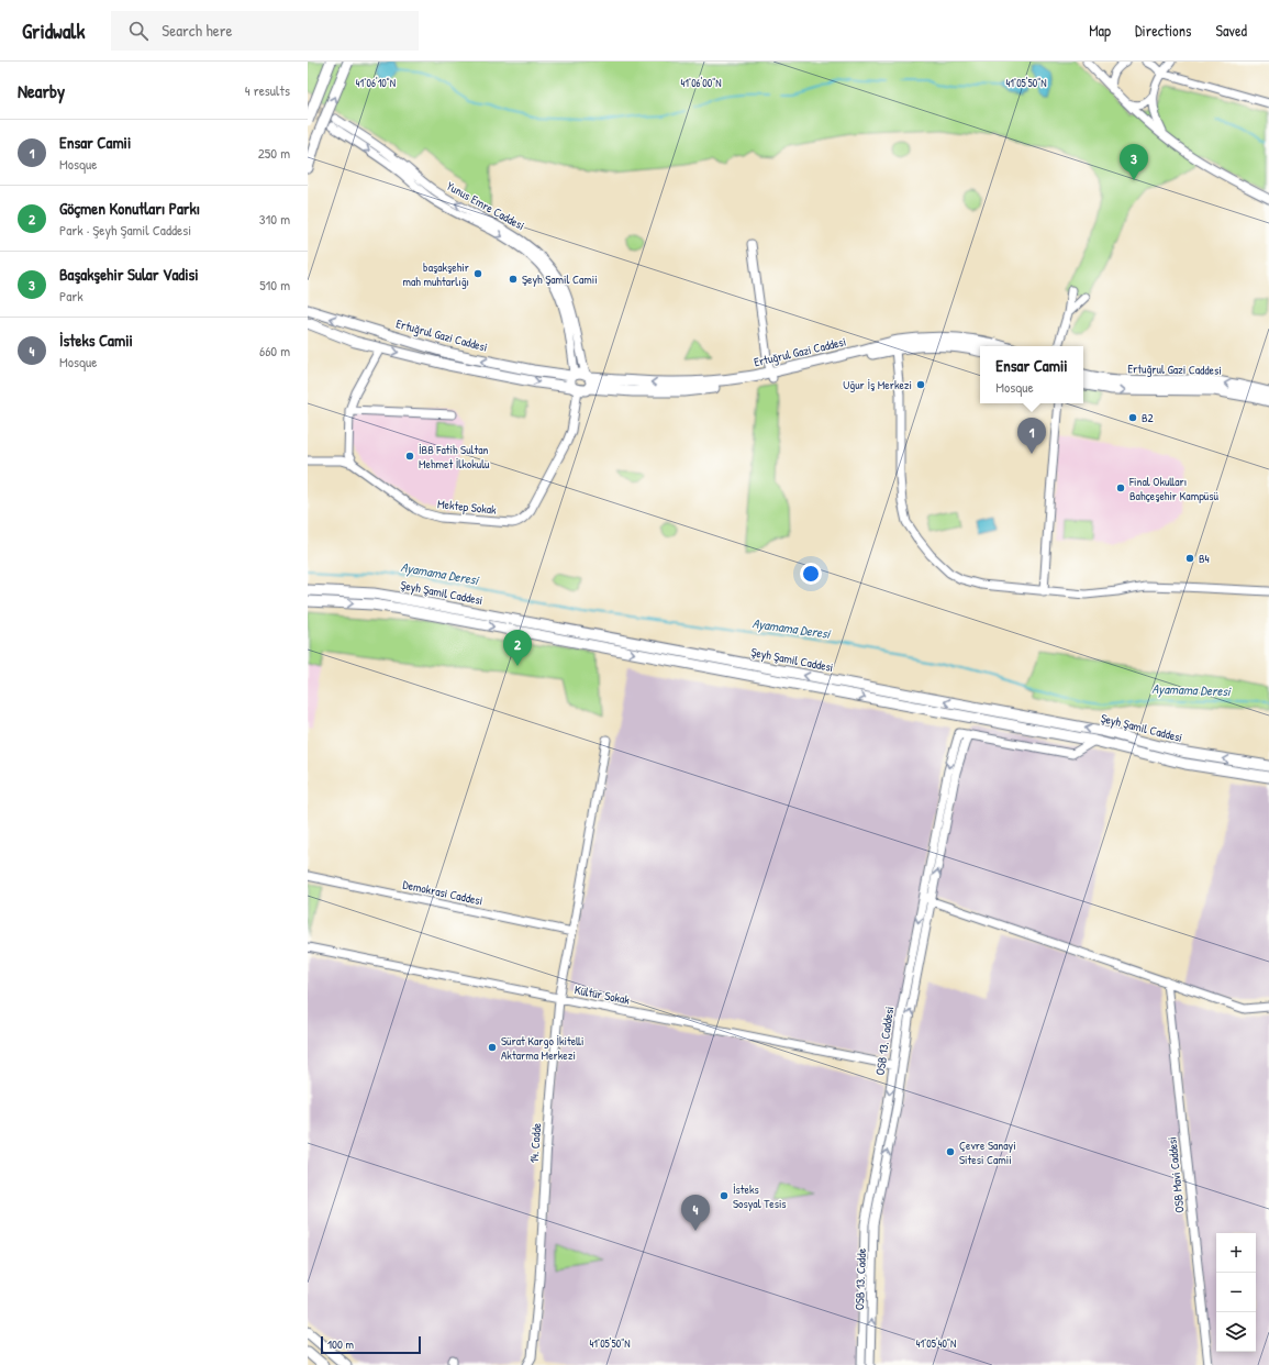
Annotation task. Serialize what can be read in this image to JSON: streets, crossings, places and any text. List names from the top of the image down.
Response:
{
  "streets": {
    "main road": ["Ertuğrul Gazi Caddesi", "Şeyh Şamil Caddesi"],
    "street": [
      "Yunus Emre Caddesi",
      "Mektep Sokak",
      "Demokrasi Caddesi",
      "Kültür Sokak",
      "OSB 13. Caddesi",
      "14. Cadde",
      "OSB Mavi Caddesi",
      "OSB 13. Cadde"
    ]
  },
  "crossings": [
    ["Yunus Emre Caddesi", "Ertuğrul Gazi Caddesi"],
    ["Ertuğrul Gazi Caddesi", "Mektep Sokak"],
    ["Demokrasi Caddesi", "14. Cadde"],
    ["Kültür Sokak", "OSB 13. Caddesi"],
    ["Kültür Sokak", "14. Cadde"],
    ["OSB 13. Caddesi", "OSB 13. Cadde"]
  ],
  "one_way": ["OSB 13. Cadde"],
  "water": ["Ayamama Deresi"],
  "places": [
    "başakşehir mah muhtarlığı",
    "Şeyh Şamil Camii",
    "Uğur İş Merkezi",
    "B2",
    "İBB Fatih Sultan Mehmet İlkokulu",
    "Final Okulları Bahçeşehir Kampüsü",
    "B4",
    "Sürat Kargo İkitelli Aktarma Merkezi",
    "Çevre Sanayi Sitesi Camii",
    "İsteks Sosyal Tesis"
  ],
  "scale_bar": "100 m",
  "page": {
    "header": "Gridwalk",
    "search": "Search here",
    "nav": ["Map", "Directions", "Saved"],
    "heading": ["Nearby", "4 results"],
    "list": [
      {
        "mark": "1",
        "name": "Ensar Camii",
        "note": "Mosque",
        "value": "250 m"
      },
      {
        "mark": "2",
        "name": "Göçmen Konutları Parkı",
        "note": "Park · Şeyh Şamil Caddesi",
        "value": "310 m"
      },
      {
        "mark": "3",
        "name": "Başakşehir Sular Vadisi",
        "note": "Park",
        "value": "510 m"
      },
      {
        "mark": "4",
        "name": "İsteks Camii",
        "note": "Mosque",
        "value": "660 m"
      }
    ],
    "pins": [
      "3",
      "1",
      "2",
      "4"
    ],
    "popup": ["Ensar Camii", "Mosque"],
    "map_buttons": ["+", "−"],
    "scale": "100 m"
  },
  "coordinates": [
    "41°06'10\"N",
    "41°06'00\"N",
    "41°05'50\"N",
    "41°05'40\"N"
  ]
}
